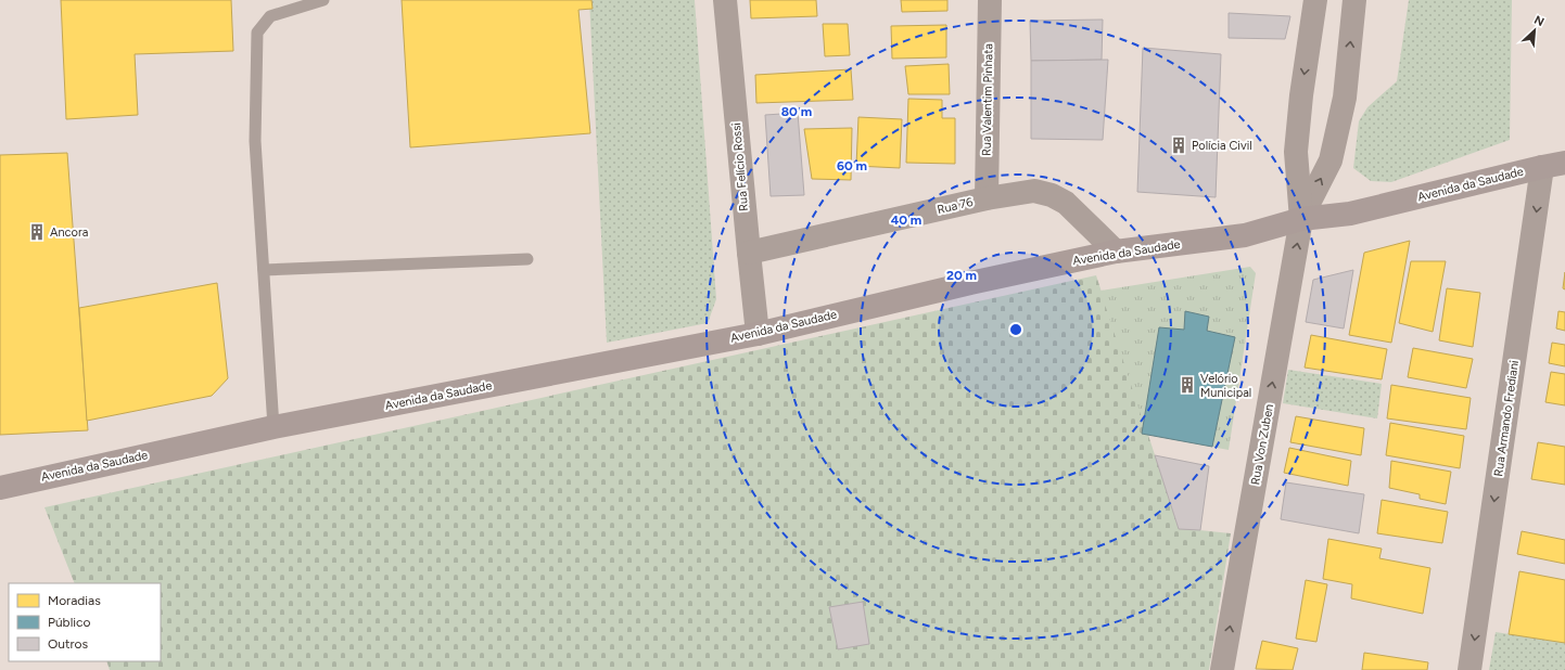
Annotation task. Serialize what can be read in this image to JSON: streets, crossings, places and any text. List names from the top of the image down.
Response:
{
  "streets": {
    "street": [
      "Rua Valentim Pinhata",
      "Rua Felício Rossi",
      "Avenida da Saudade",
      "Rua 76",
      "Rua Armando Frediani",
      "Rua Von Zuben"
    ]
  },
  "crossings": [
    ["Rua Valentim Pinhata", "Rua 76"],
    ["Rua Felício Rossi", "Avenida da Saudade"],
    ["Rua Felício Rossi", "Rua 76"],
    ["Avenida da Saudade", "Rua 76"],
    ["Avenida da Saudade", "Rua Armando Frediani"],
    ["Avenida da Saudade", "Rua Von Zuben"]
  ],
  "one_way": ["Rua Armando Frediani", "Rua Von Zuben"],
  "places": {
    "building": ["Polícia Civil", "Ancora", "Velório Municipal"]
  },
  "legend": ["Moradias", "Público", "Outros"],
  "north": "top right",
  "rings": [
    "80 m",
    "60 m",
    "40 m",
    "20 m"
  ]
}
